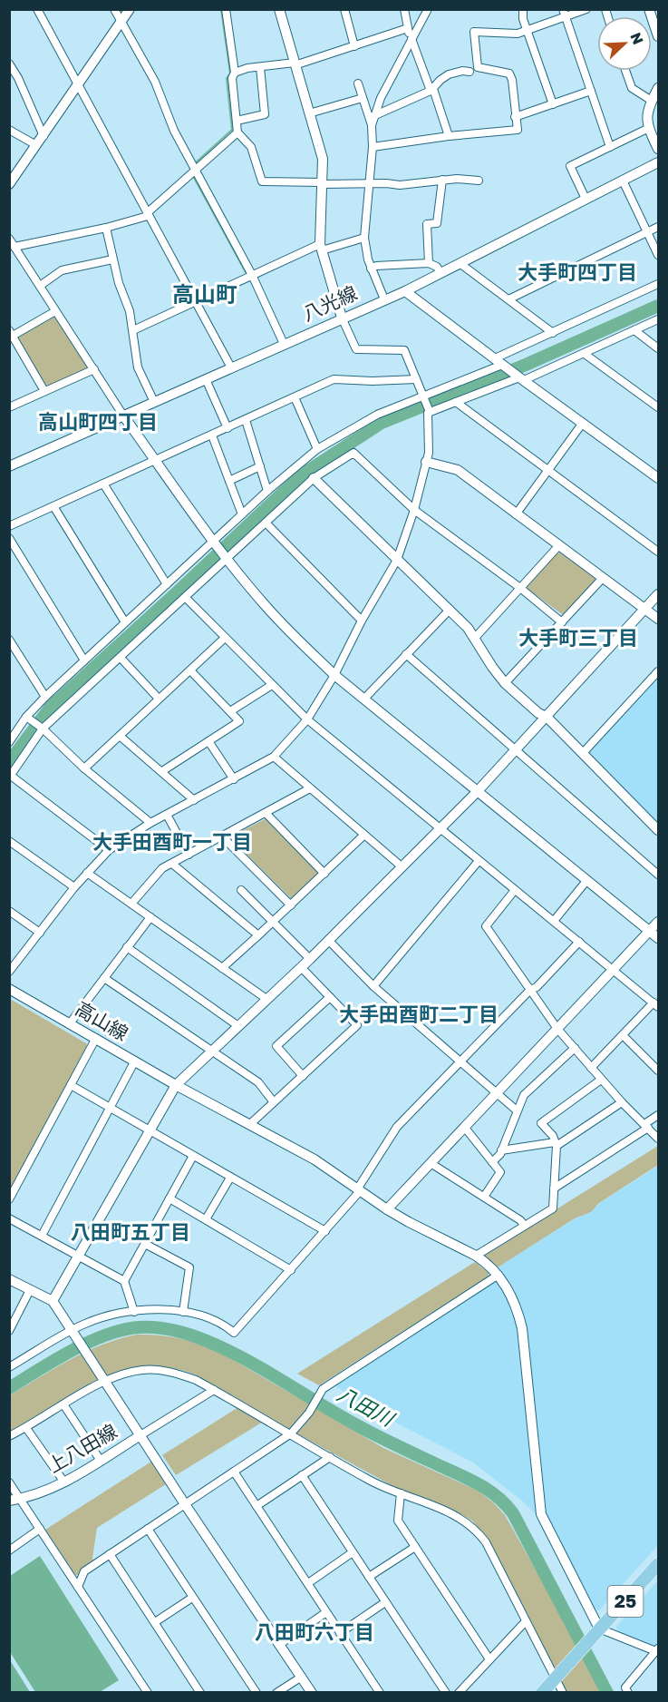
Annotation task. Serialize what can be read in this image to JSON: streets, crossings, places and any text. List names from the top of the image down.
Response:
{
  "streets": {
    "main road": ["25"],
    "street": ["八光線", "高山線", "上八田線"]
  },
  "crossings": [
    ["高山線", "25"]
  ],
  "districts": [
    "大手町四丁目",
    "高山町",
    "高山町四丁目",
    "大手町三丁目",
    "大手田酉町一丁目",
    "大手田酉町二丁目",
    "八田町五丁目",
    "八田町六丁目"
  ],
  "water": ["八田川"],
  "north": "top right"
}
